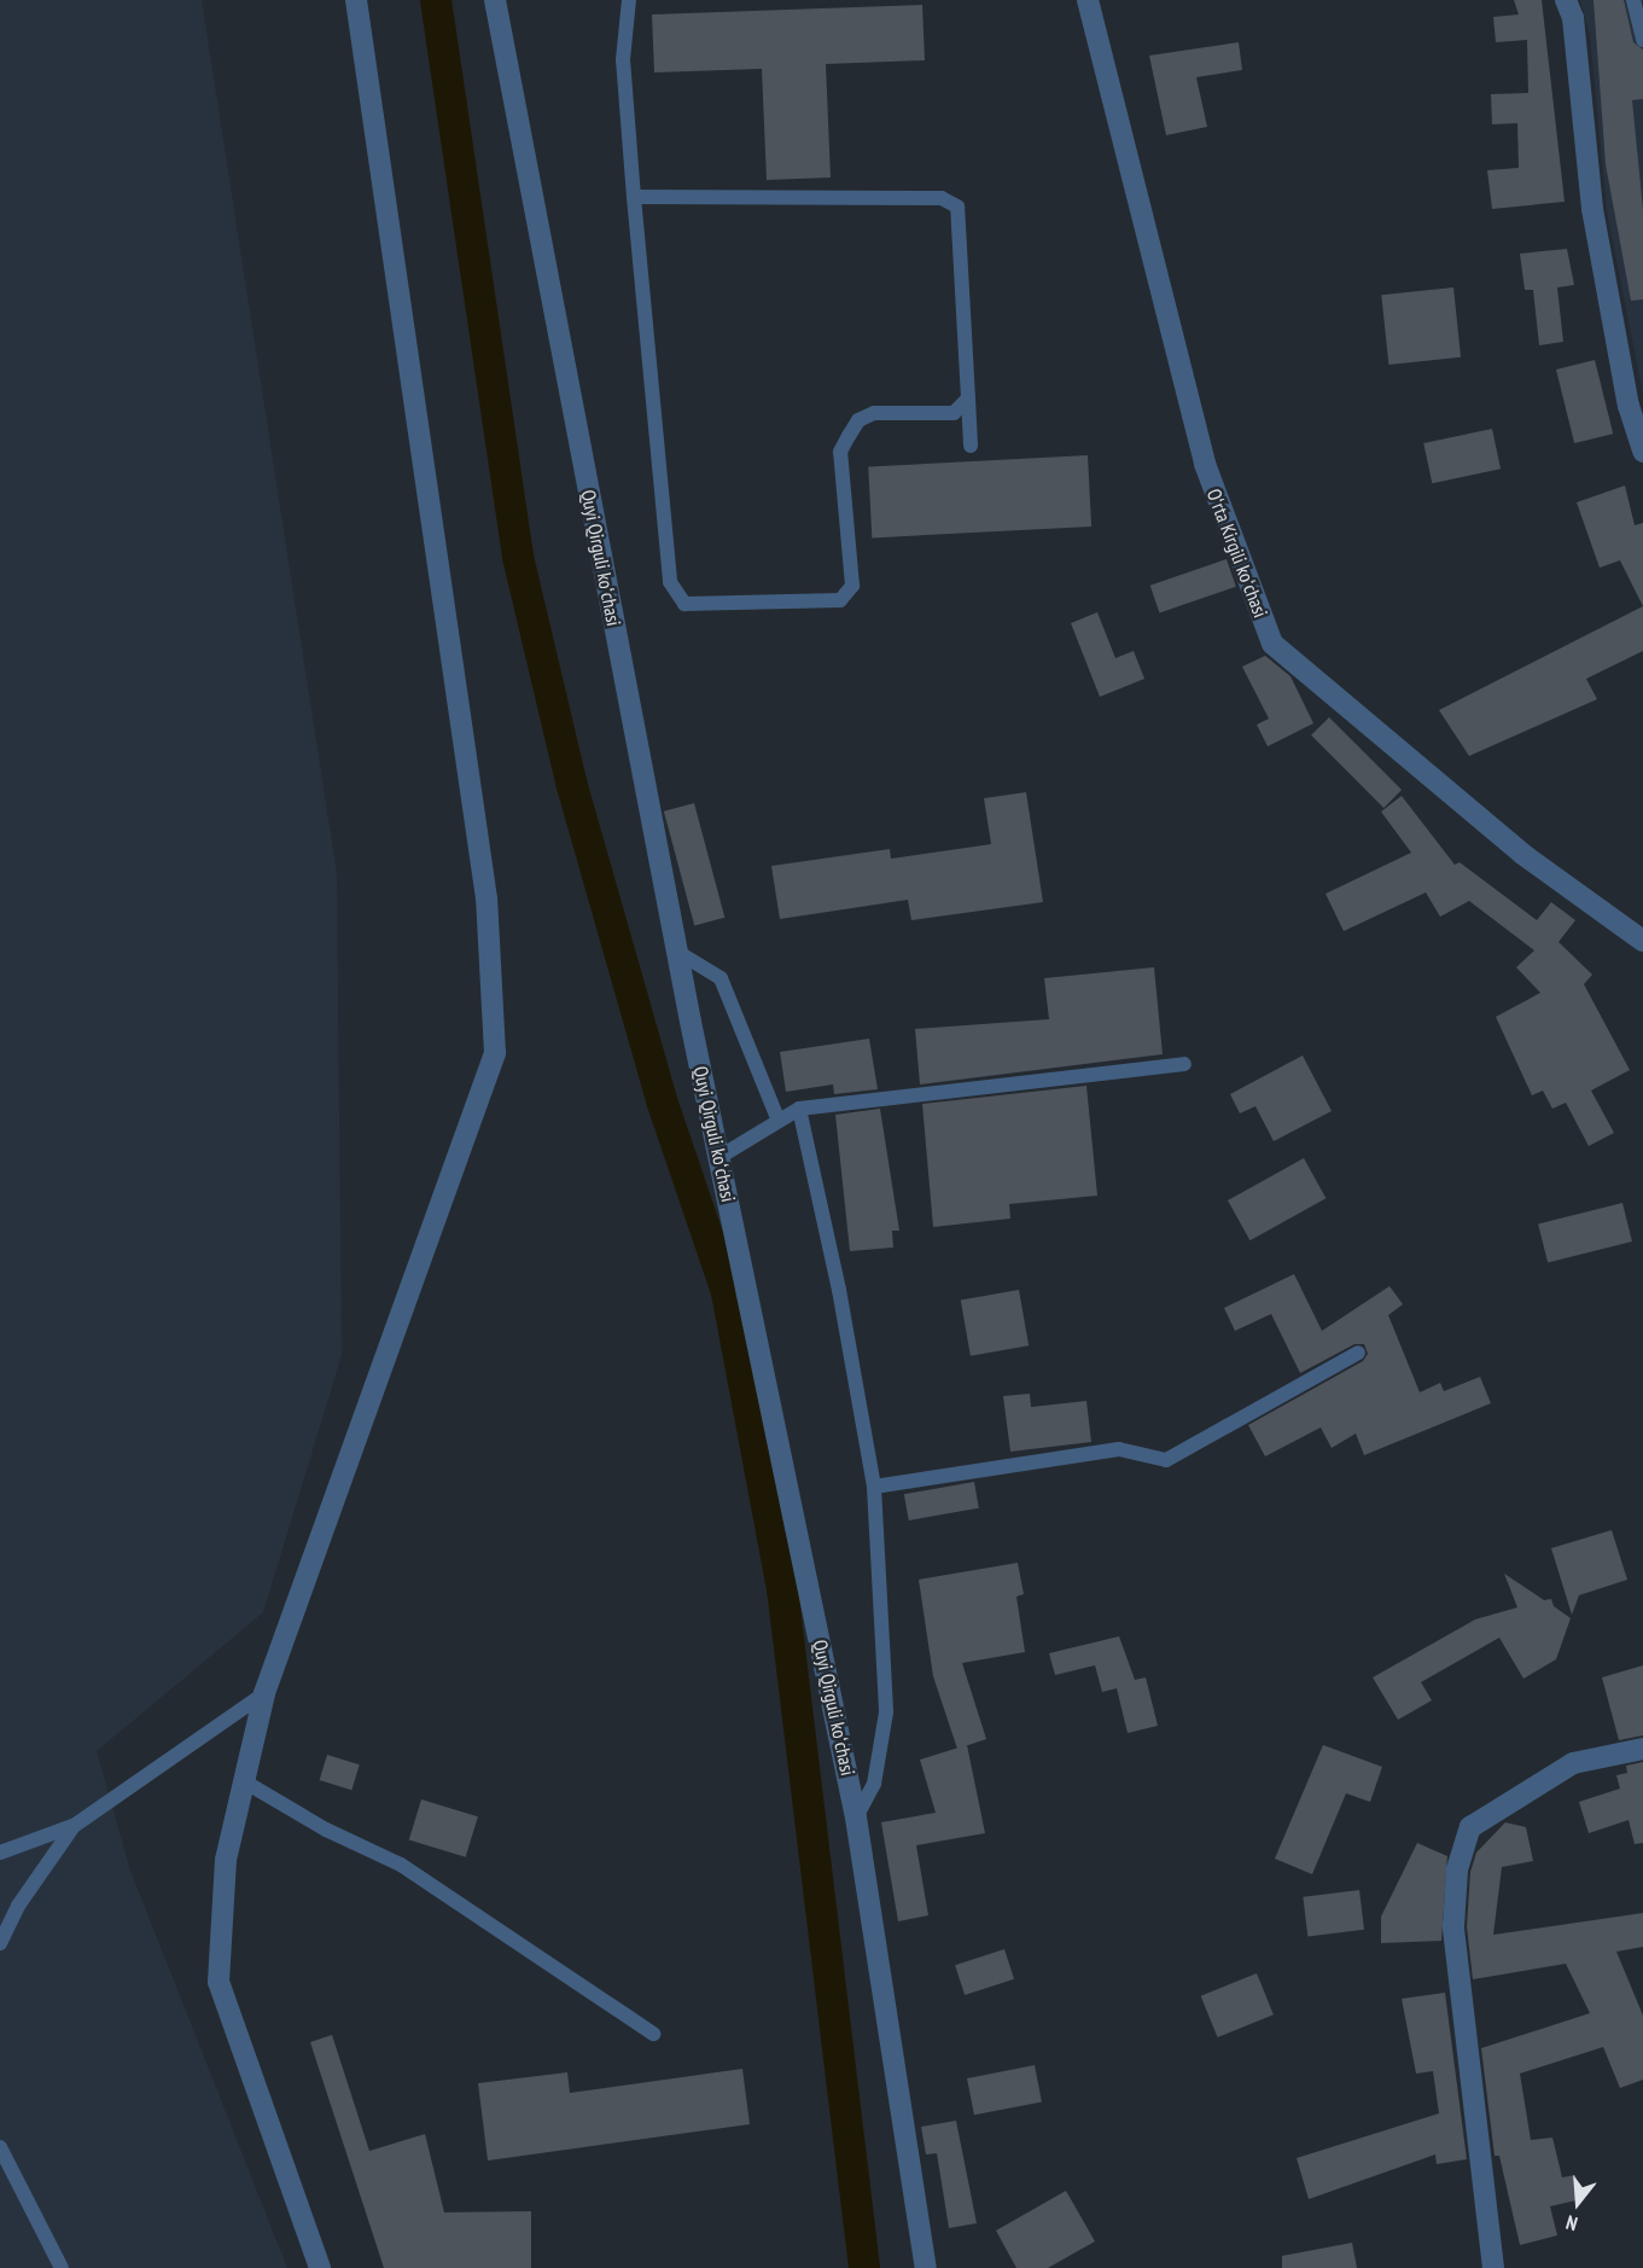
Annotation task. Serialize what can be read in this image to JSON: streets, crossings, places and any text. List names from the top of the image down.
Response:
{
  "streets": {
    "street": ["Oʻrta Kirgili koʻchasi", "Quyi Qirguli koʻchasi"]
  },
  "north": "bottom"
}
